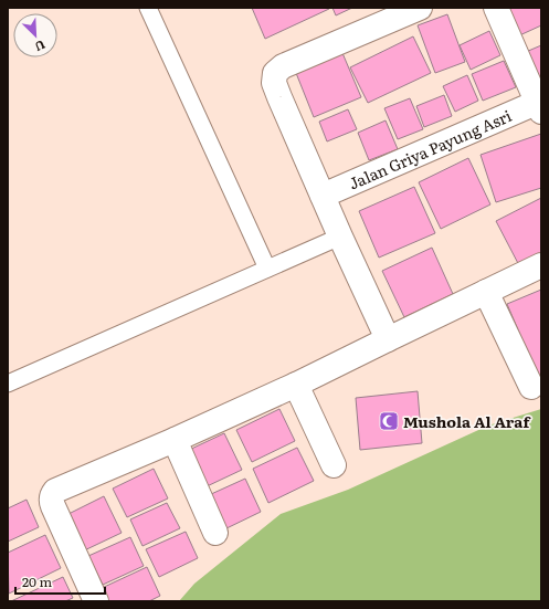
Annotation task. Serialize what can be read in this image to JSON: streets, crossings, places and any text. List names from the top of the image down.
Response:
{
  "streets": {
    "street": ["Jalan Griya Payung Asri"]
  },
  "places": {
    "mosque": ["Mushola Al Araf"]
  },
  "scale_bar": "20 m",
  "north": "bottom right"
}
